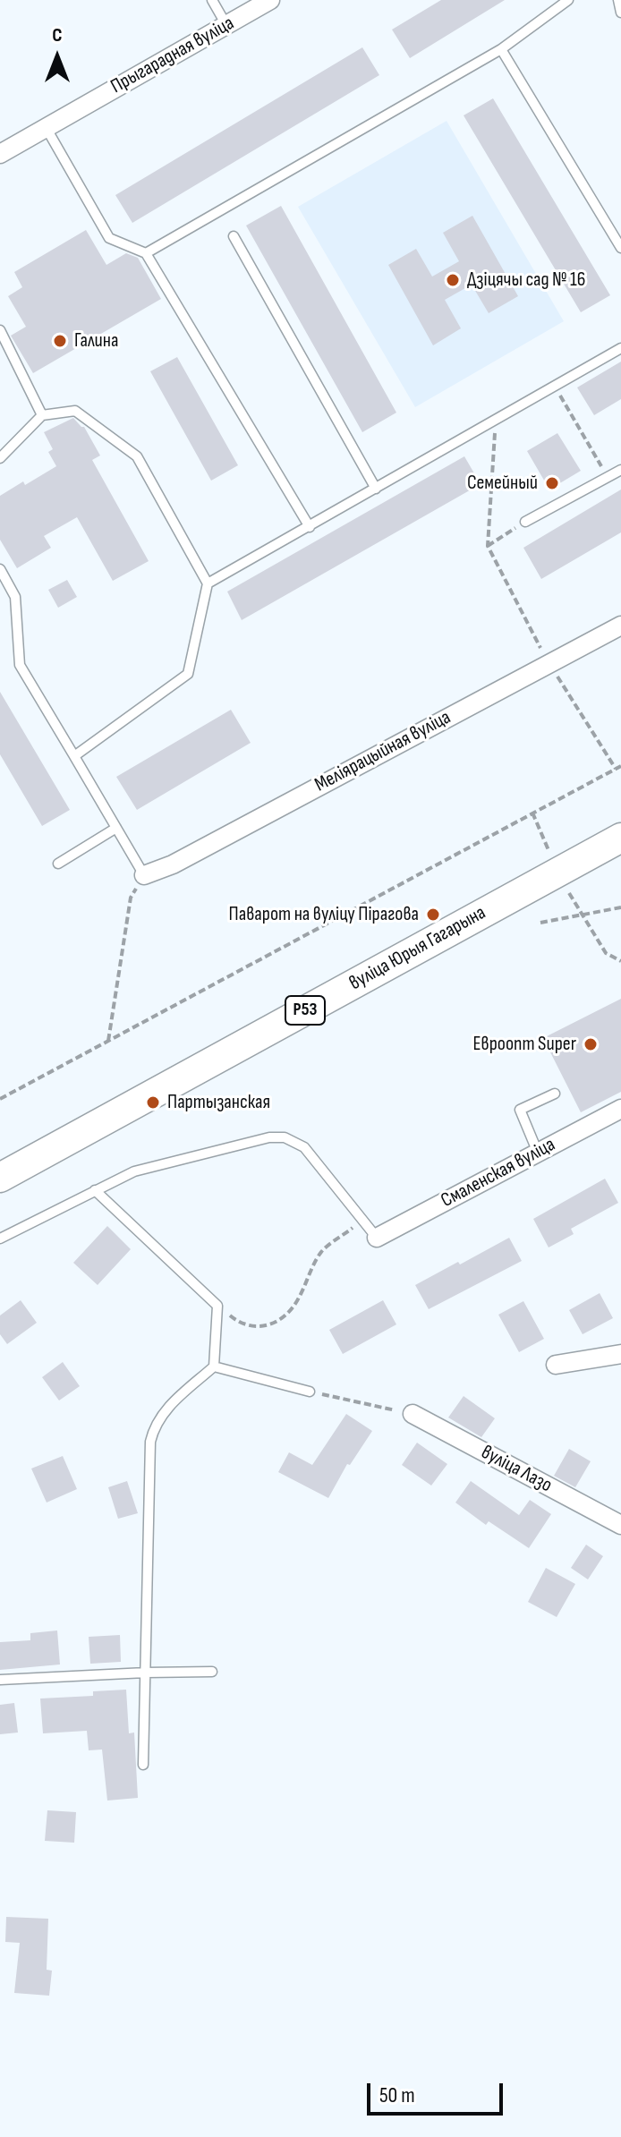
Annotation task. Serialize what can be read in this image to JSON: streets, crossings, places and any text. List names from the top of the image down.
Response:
{
  "streets": {
    "main road": ["вуліца Юрыя Гагарына", "Р53"],
    "street": [
      "Прыгарадная вуліца",
      "Меліярацыйная вуліца",
      "Смаленская вуліца",
      "вуліца Лазо"
    ]
  },
  "places": [
    "Дзіцячы сад № 16",
    "Галина",
    "Семейный",
    "Паварот на вуліцу Пірагова",
    "Евроопт Super",
    "Партызанская"
  ],
  "scale_bar": "50 m",
  "north": "top"
}
